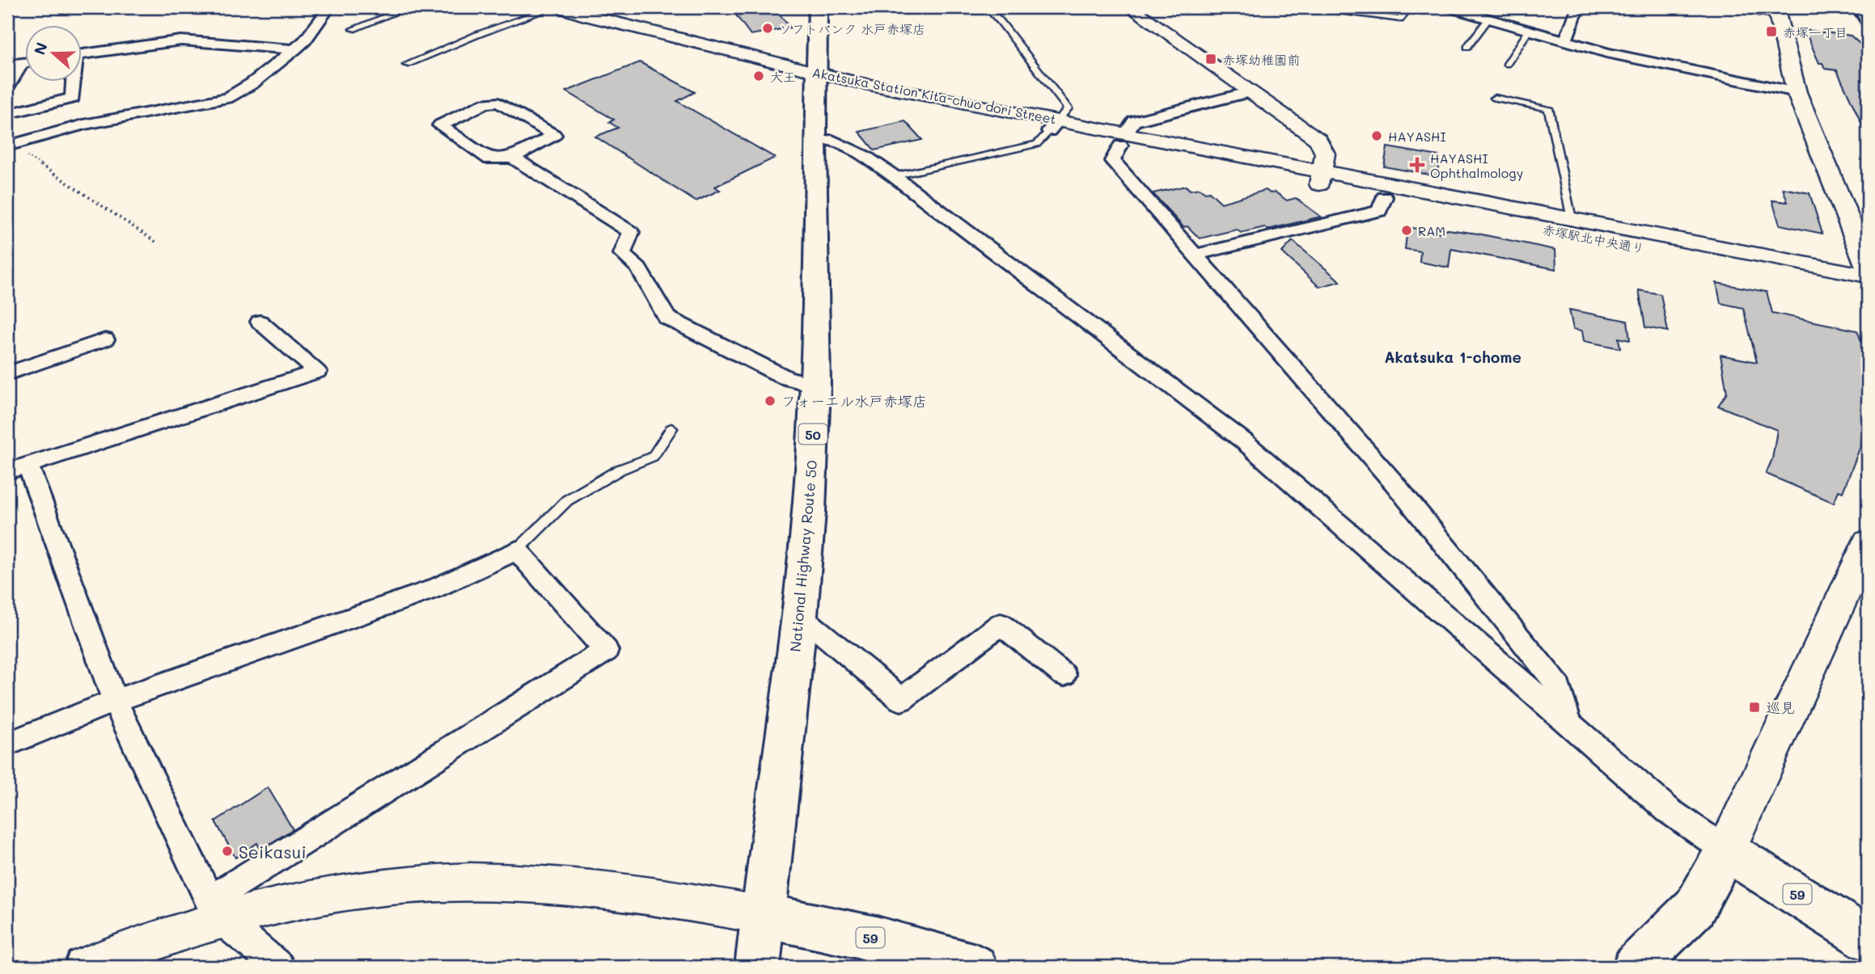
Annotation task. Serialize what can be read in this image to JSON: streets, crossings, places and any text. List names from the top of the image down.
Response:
{
  "streets": {
    "main road": ["50", "National Highway Route 50", "59"],
    "street": ["Akatsuka Station Kita-chuo dori Street", "赤塚駅北中央通り"]
  },
  "crossings": [
    ["Akatsuka Station Kita-chuo dori Street", "赤塚駅北中央通り"],
    ["Akatsuka Station Kita-chuo dori Street", "National Highway Route 50"],
    ["National Highway Route 50", "59"]
  ],
  "districts": ["Akatsuka 1-chome"],
  "places": {
    "other": [
      "ソフトバンク 水戸赤塚店",
      "大王",
      "HAYASHI",
      "RAM",
      "フォーエル水戸赤塚店",
      "Seikasui"
    ],
    "transit": ["赤塚一丁目", "赤塚幼稚園前", "巡見"],
    "health": ["HAYASHI Ophthalmology"]
  },
  "north": "left"
}
